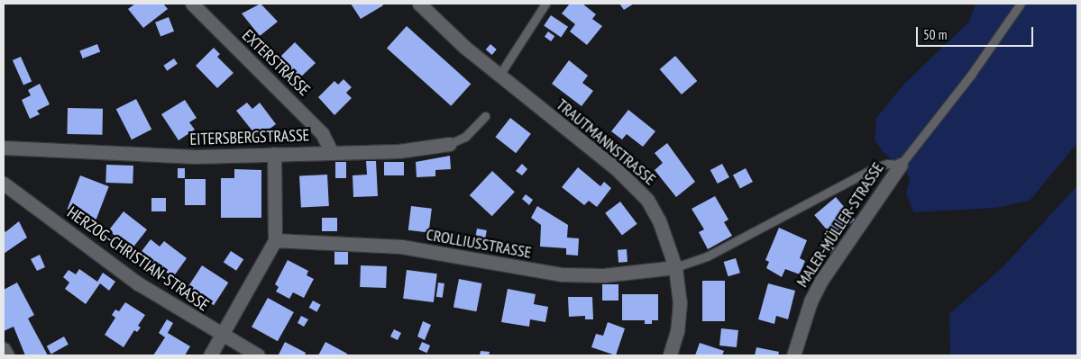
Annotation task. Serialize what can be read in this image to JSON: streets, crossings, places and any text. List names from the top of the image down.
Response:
{
  "streets": {
    "street": [
      "EXTERSTRASSE",
      "EITERSBERGSTRASSE",
      "TRAUTMANNSTRASSE",
      "MALER-MÜLLER-STRASSE",
      "CROLLIUSSTRASSE",
      "HERZOG-CHRISTIAN-STRASSE"
    ]
  },
  "crossings": [
    ["EXTERSTRASSE", "EITERSBERGSTRASSE"],
    ["TRAUTMANNSTRASSE", "CROLLIUSSTRASSE"]
  ],
  "scale_bar": "50 m"
}
